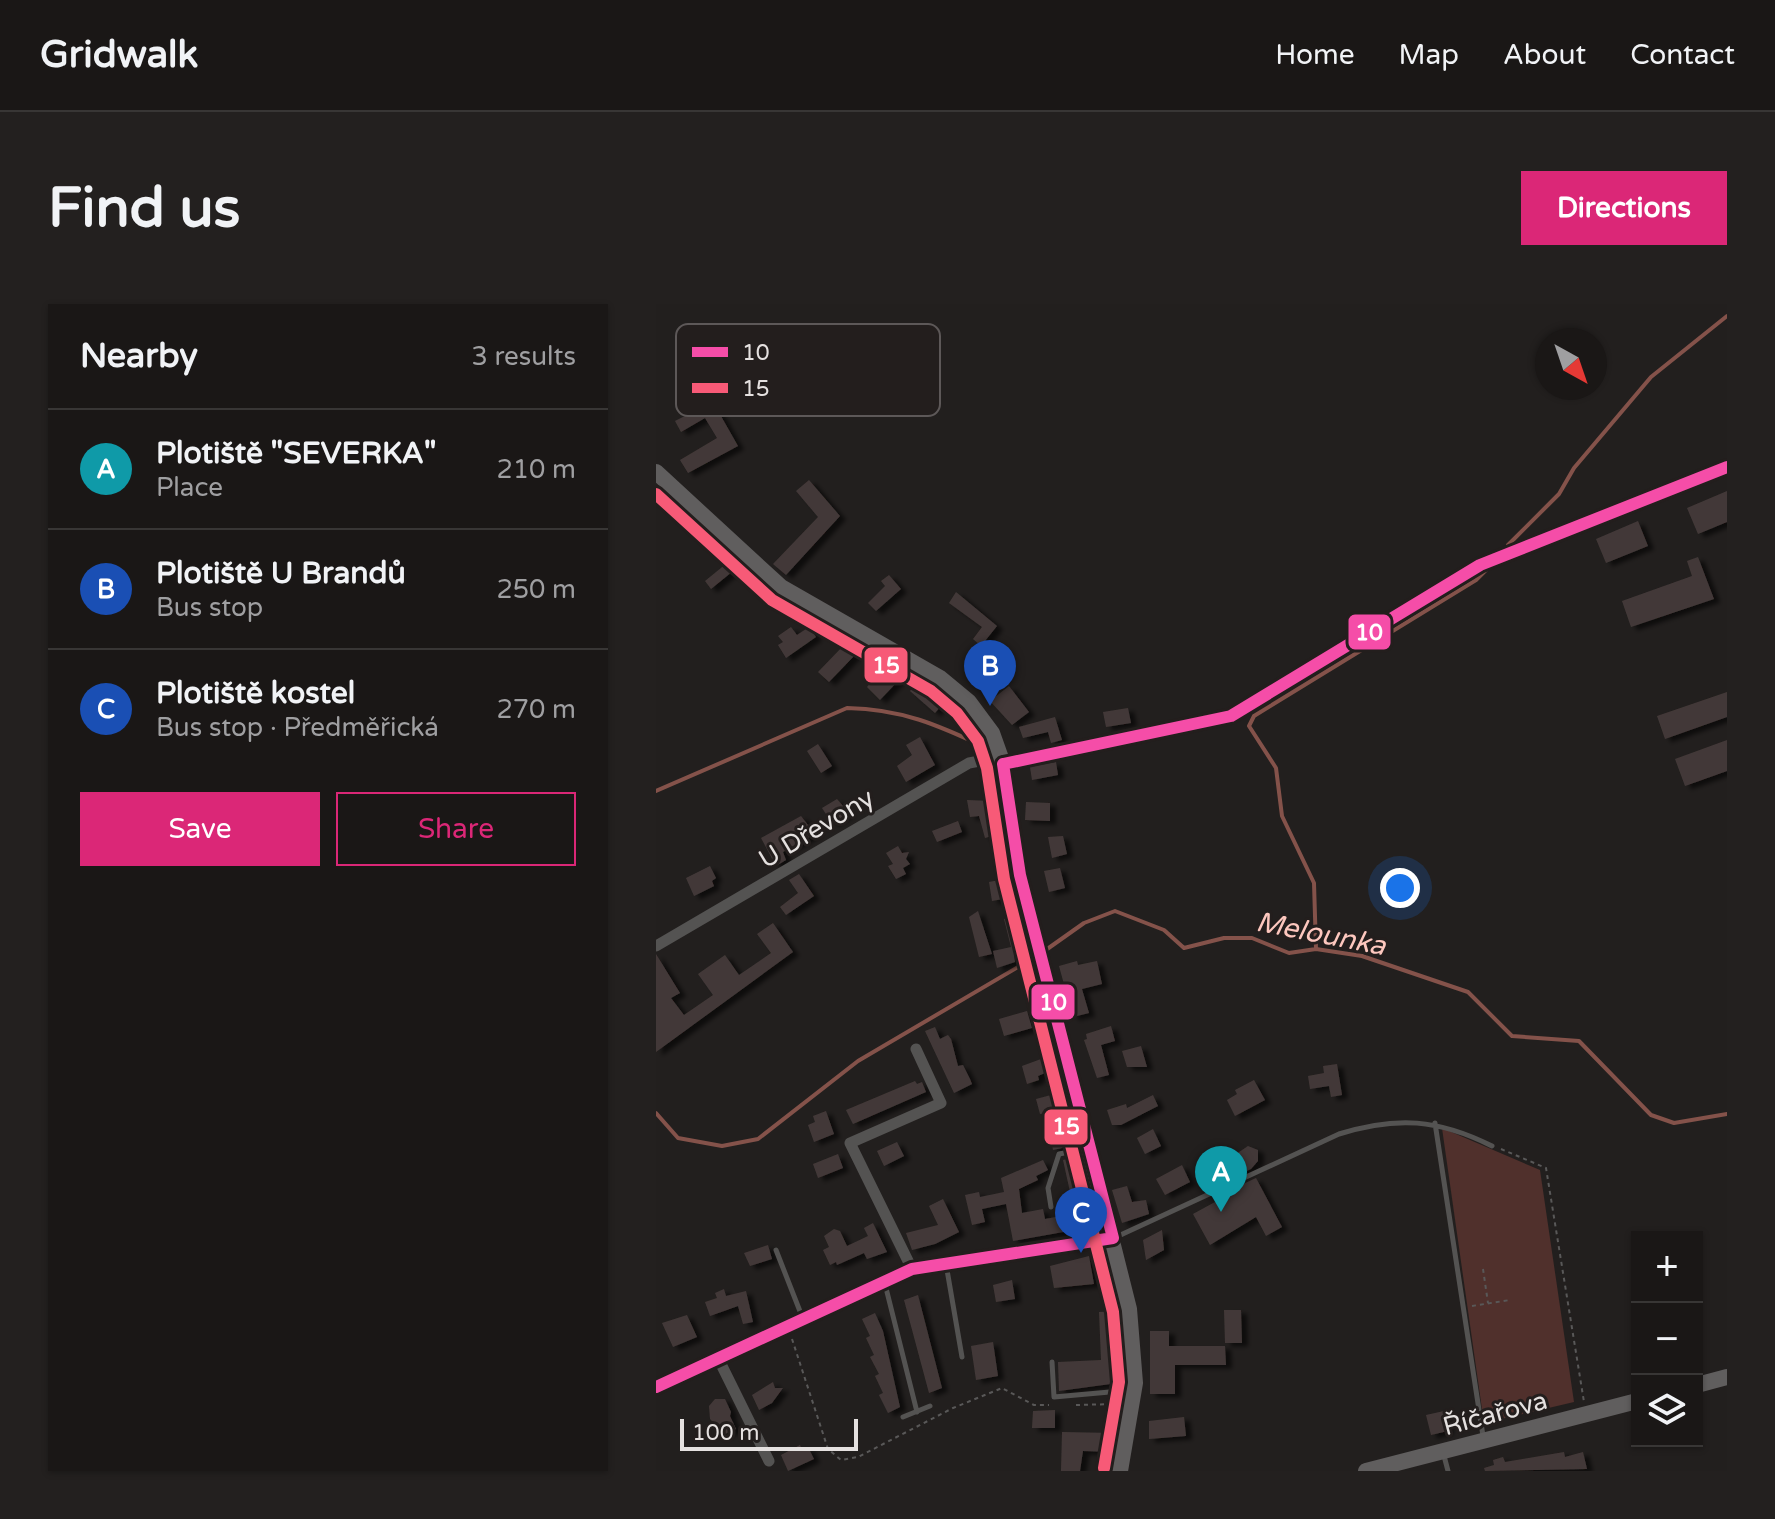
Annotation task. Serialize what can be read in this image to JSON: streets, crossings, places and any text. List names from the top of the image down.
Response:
{
  "streets": {
    "street": ["U Dřevony", "Říčařova"]
  },
  "water": ["Melounka"],
  "lines": ["transit line 10", "transit line 15"],
  "legend": ["10", "15"],
  "scale_bar": "100 m",
  "north": "bottom right",
  "page": {
    "header": "Gridwalk",
    "nav": [
      "Home",
      "Map",
      "About",
      "Contact"
    ],
    "buttons": [
      "Directions",
      ["Save", "Share"]
    ],
    "title": "Find us",
    "heading": ["Nearby", "3 results"],
    "list": [
      {
        "mark": "A",
        "name": "Plotiště \"SEVERKA\"",
        "note": "Place",
        "value": "210 m"
      },
      {
        "mark": "B",
        "name": "Plotiště U Brandů",
        "note": "Bus stop",
        "value": "250 m"
      },
      {
        "mark": "C",
        "name": "Plotiště kostel",
        "note": "Bus stop · Předměřická",
        "value": "270 m"
      }
    ],
    "pins": ["B", "A", "C"],
    "map_buttons": ["+", "−"],
    "scale": "100 m"
  }
}
